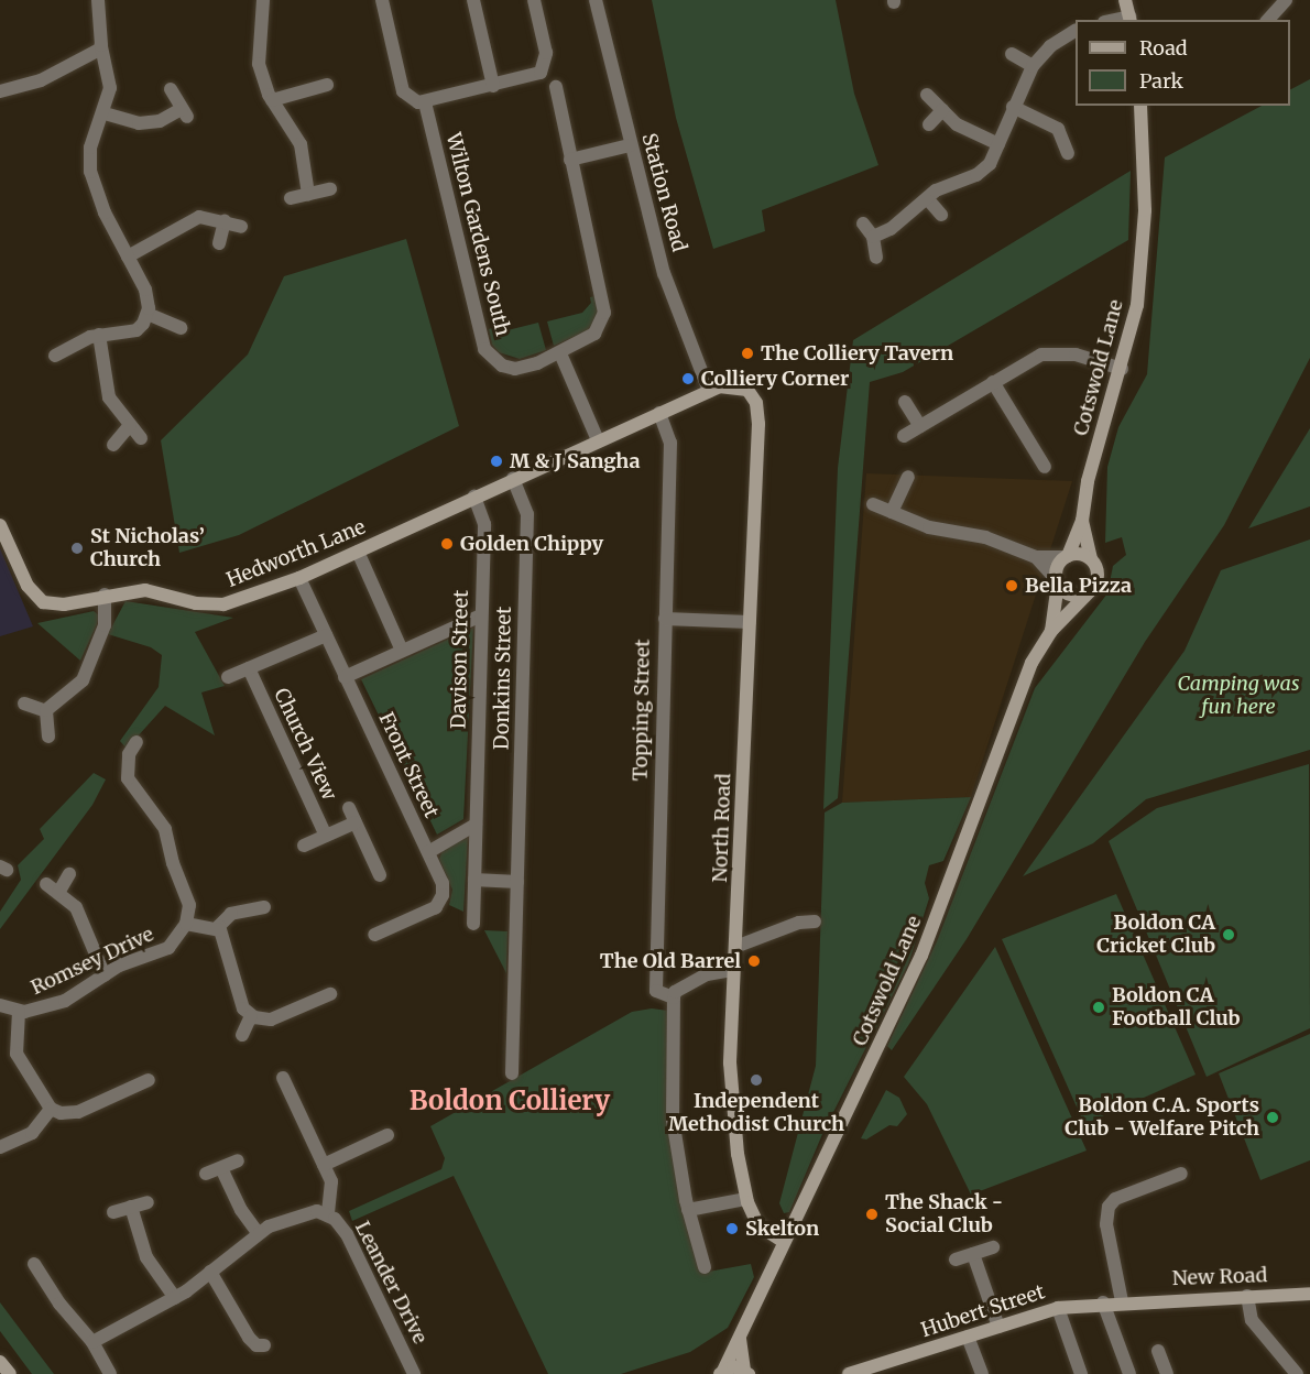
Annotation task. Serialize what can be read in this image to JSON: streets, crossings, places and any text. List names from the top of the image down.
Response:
{
  "streets": {
    "street": [
      "Station Road",
      "Wilton Gardens South",
      "Cotswold Lane",
      "Hedworth Lane",
      "Davison Street",
      "Donkins Street",
      "Topping Street",
      "Church View",
      "Front Street",
      "North Road",
      "Romsey Drive",
      "New Road",
      "Leander Drive",
      "Hubert Street"
    ]
  },
  "crossings": [
    ["Station Road", "Hedworth Lane"],
    ["Cotswold Lane", "North Road"],
    ["Hedworth Lane", "Davison Street"],
    ["Hedworth Lane", "Donkins Street"],
    ["Hedworth Lane", "Topping Street"],
    ["Hedworth Lane", "Front Street"],
    ["Hedworth Lane", "North Road"],
    ["New Road", "Hubert Street"]
  ],
  "districts": ["Boldon Colliery"],
  "parks": ["Camping was fun here"],
  "places": [
    "The Colliery Tavern",
    "Colliery Corner",
    "M & J Sangha",
    "Golden Chippy",
    "St Nicholas’ Church",
    "Bella Pizza",
    "Boldon CA Cricket Club",
    "The Old Barrel",
    "Boldon CA Football Club",
    "Independent Methodist Church",
    "Boldon C.A. Sports Club - Welfare Pitch",
    "The Shack - Social Club",
    "Skelton"
  ],
  "legend": ["Road", "Park"]
}
